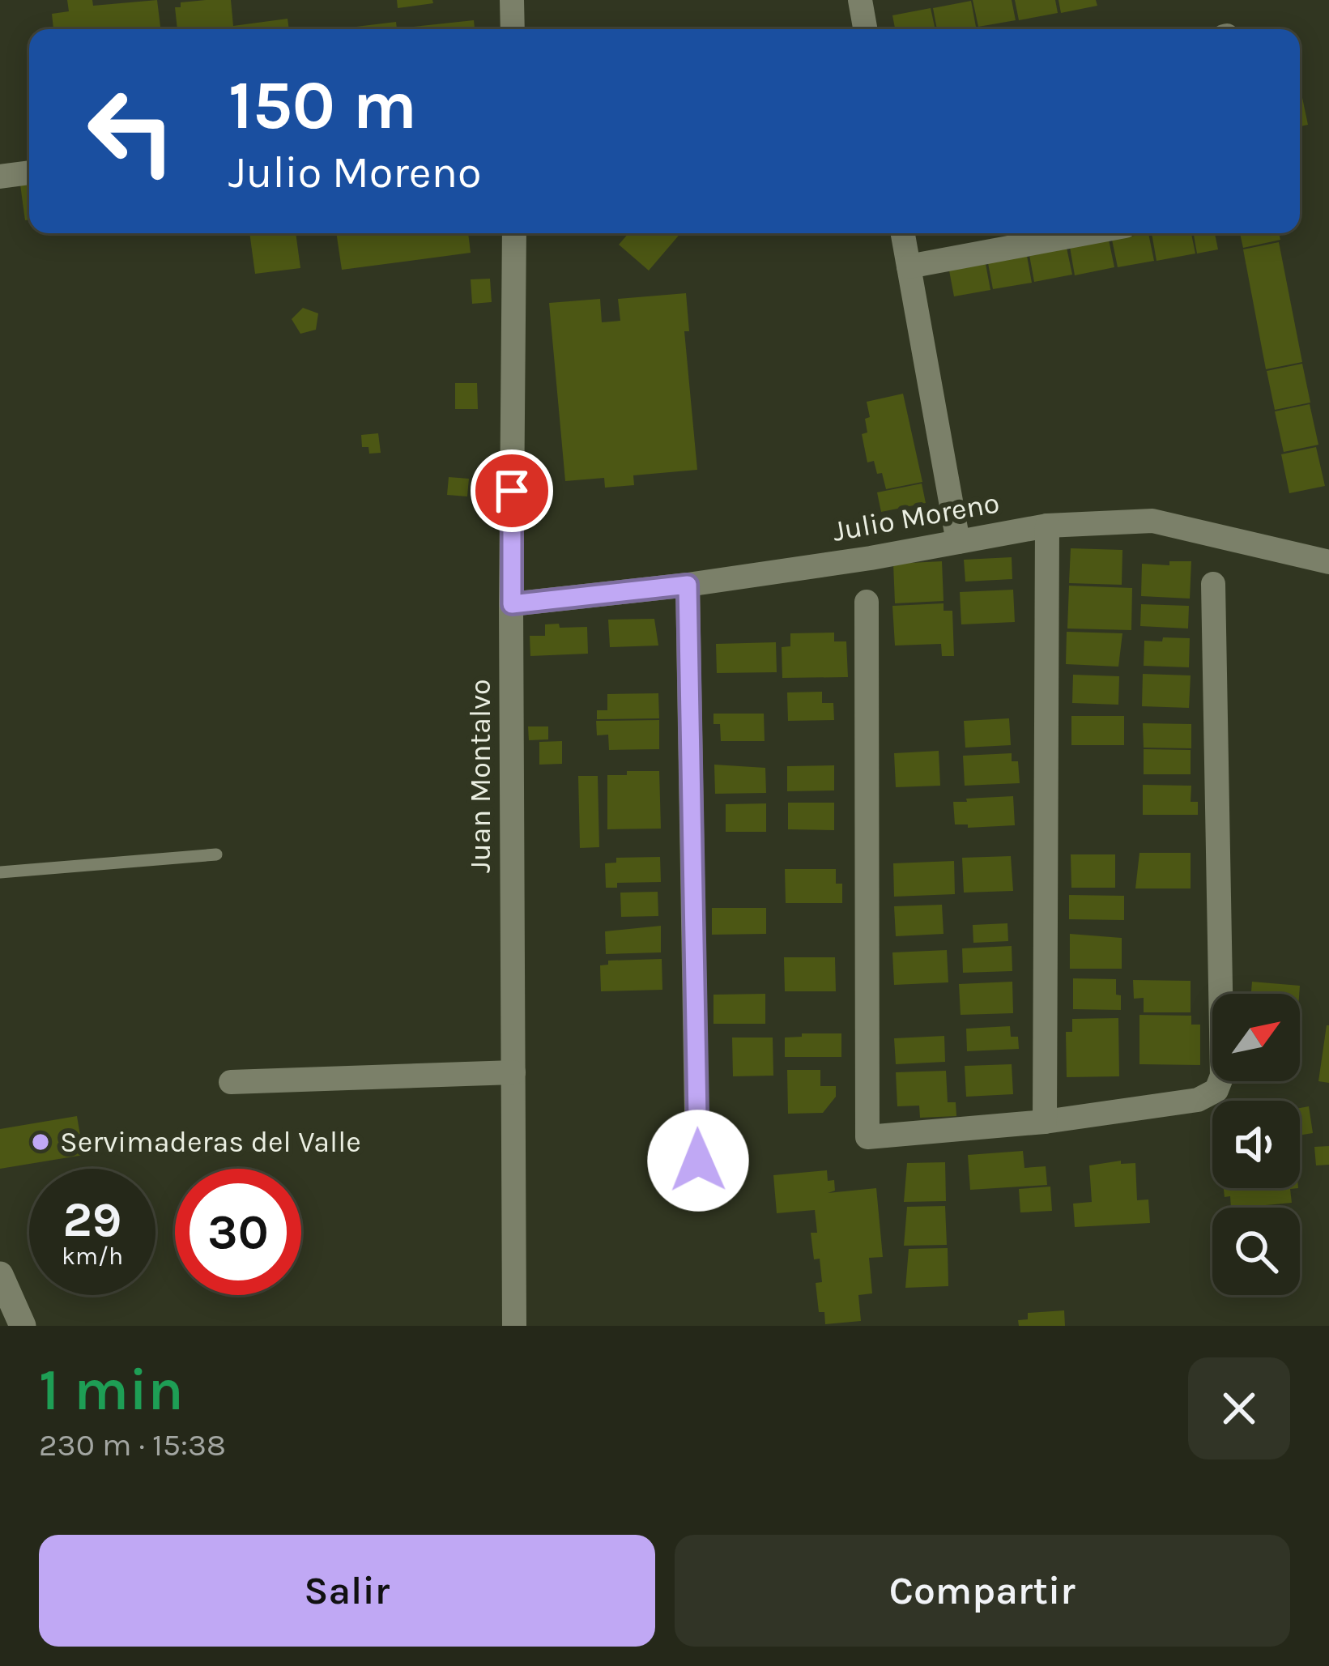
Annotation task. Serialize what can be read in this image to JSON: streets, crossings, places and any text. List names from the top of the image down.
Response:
{
  "streets": {
    "street": ["Julio Moreno", "Juan Montalvo"]
  },
  "crossings": [
    ["Julio Moreno", "Juan Montalvo"]
  ],
  "places": ["Servimaderas del Valle"],
  "north": "top right",
  "page": {
    "turn": ["150 m", "Julio Moreno"],
    "speed": "29 km/h",
    "limit": "30",
    "heading": ["1 min", "230 m · 15:38"],
    "buttons": ["Salir", "Compartir"]
  }
}
